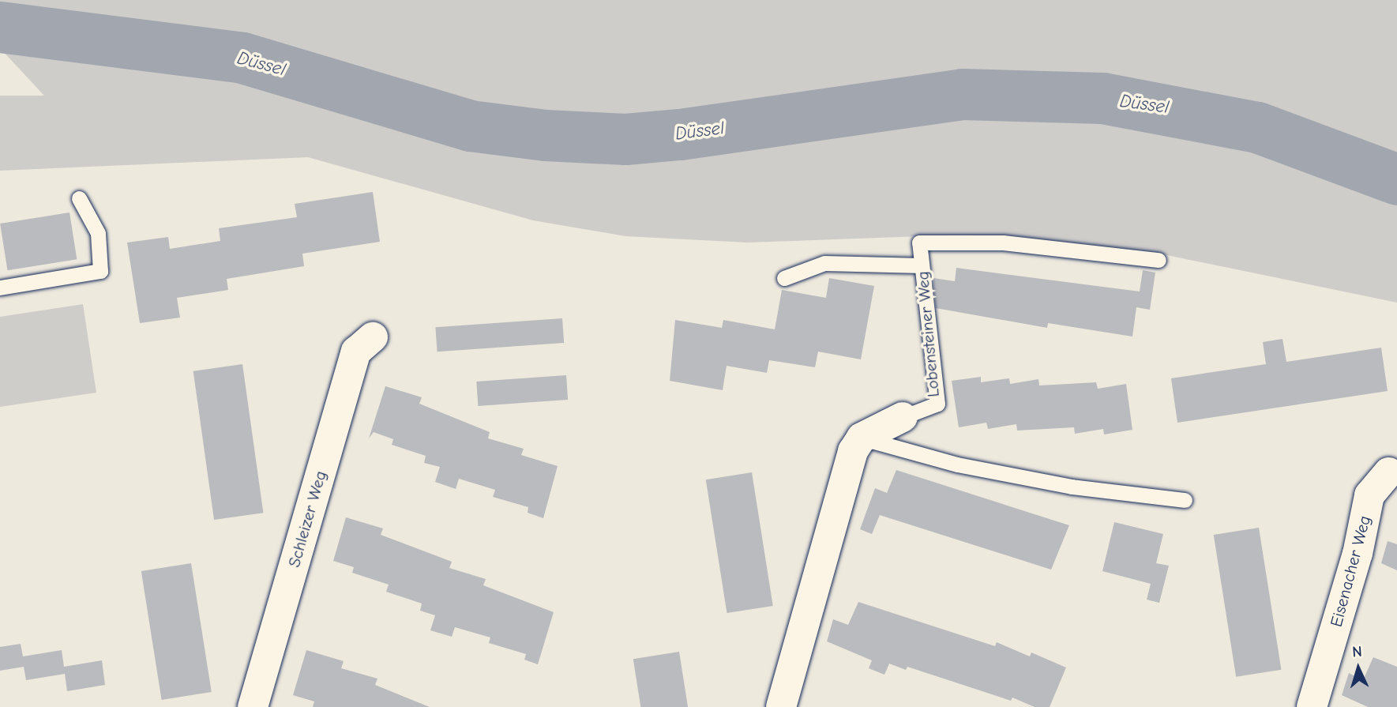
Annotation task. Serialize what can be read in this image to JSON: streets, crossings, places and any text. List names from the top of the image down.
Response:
{
  "streets": {
    "street": ["Lobensteiner Weg", "Schleizer Weg", "Eisenacher Weg"]
  },
  "water": ["Düssel"],
  "north": "top"
}
